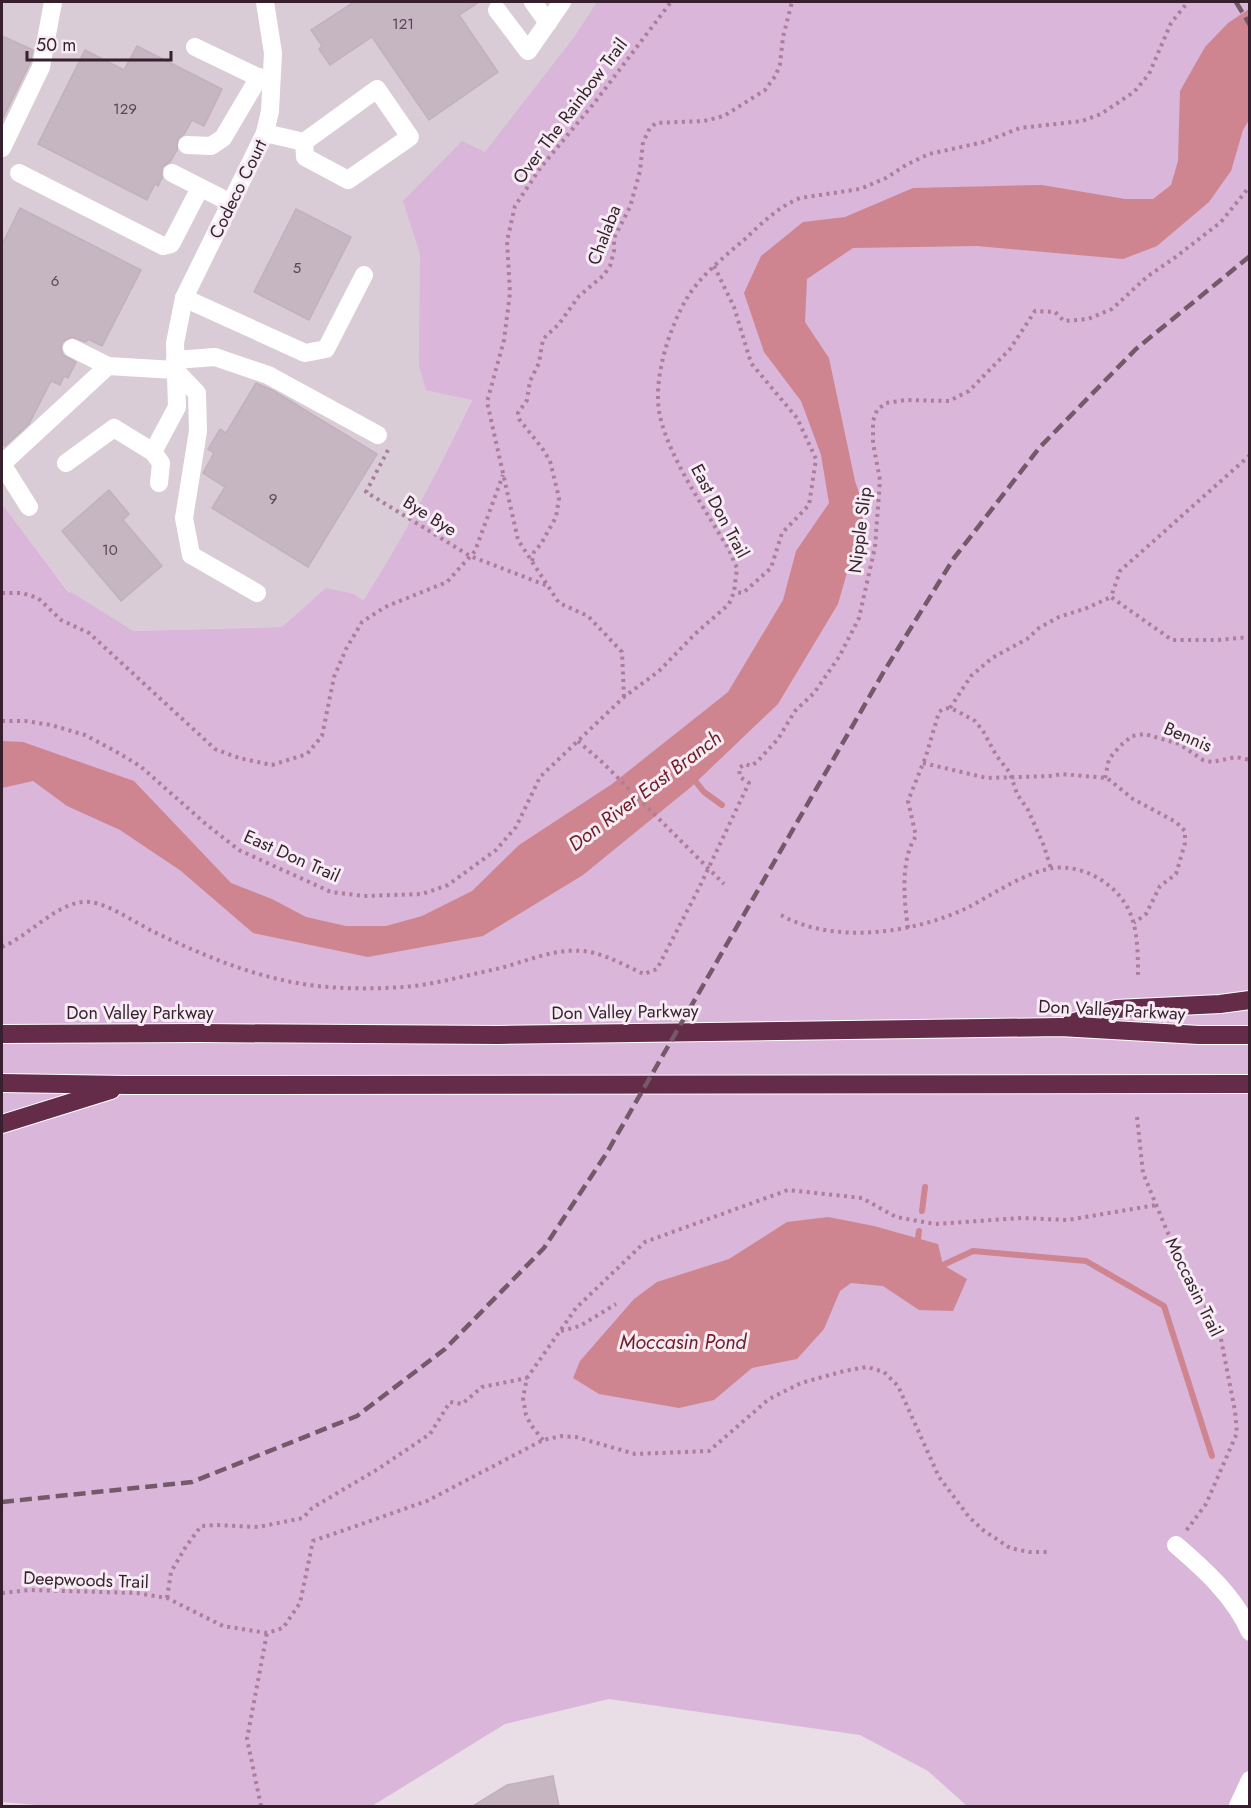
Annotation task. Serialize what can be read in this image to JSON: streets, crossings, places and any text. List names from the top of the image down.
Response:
{
  "streets": {
    "highway": ["Don Valley Parkway"],
    "street": ["Codeco Court"],
    "path": [
      "Over The Rainbow Trail",
      "Chalaba",
      "East Don Trail",
      "Bye Bye",
      "Nipple Slip",
      "Bennis",
      "Moccasin Trail",
      "Deepwoods Trail"
    ]
  },
  "crossings": [
    ["Over The Rainbow Trail", "Chalaba"],
    ["Over The Rainbow Trail", "East Don Trail"],
    ["Over The Rainbow Trail", "Bye Bye"]
  ],
  "water": ["Don River East Branch", "Moccasin Pond"],
  "house_numbers": [
    "121",
    "129",
    "5",
    "6",
    "9",
    "10"
  ],
  "scale_bar": "50 m"
}
